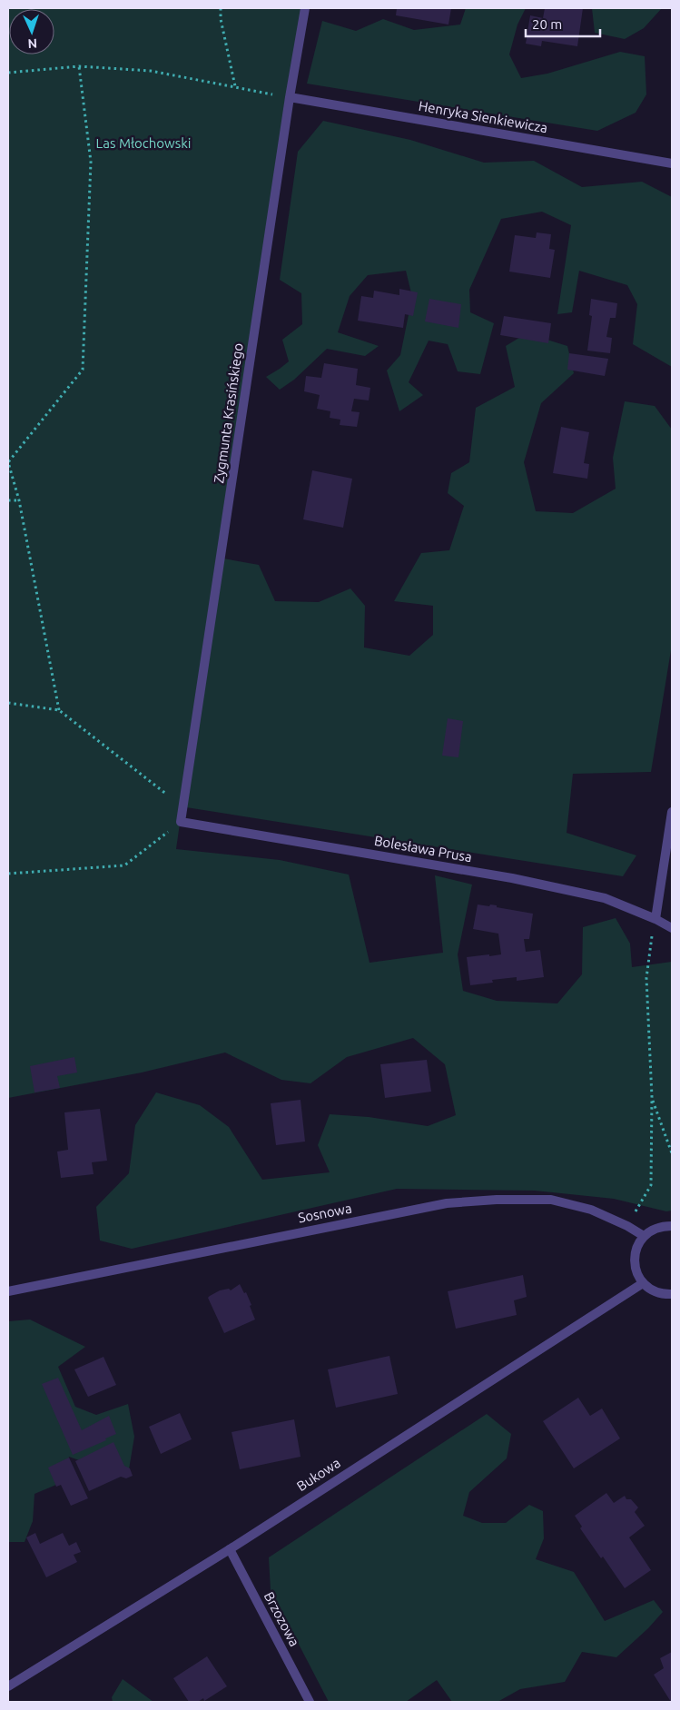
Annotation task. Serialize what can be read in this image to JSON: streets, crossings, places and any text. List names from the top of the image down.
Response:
{
  "streets": {
    "street": [
      "Henryka Sienkiewicza",
      "Zygmunta Krasińskiego",
      "Bolesława Prusa",
      "Sosnowa",
      "Bukowa",
      "Brzozowa"
    ]
  },
  "crossings": [
    ["Henryka Sienkiewicza", "Zygmunta Krasińskiego"],
    ["Zygmunta Krasińskiego", "Bolesława Prusa"],
    ["Bukowa", "Brzozowa"]
  ],
  "parks": ["Las Młochowski"],
  "scale_bar": "20 m",
  "north": "bottom"
}
